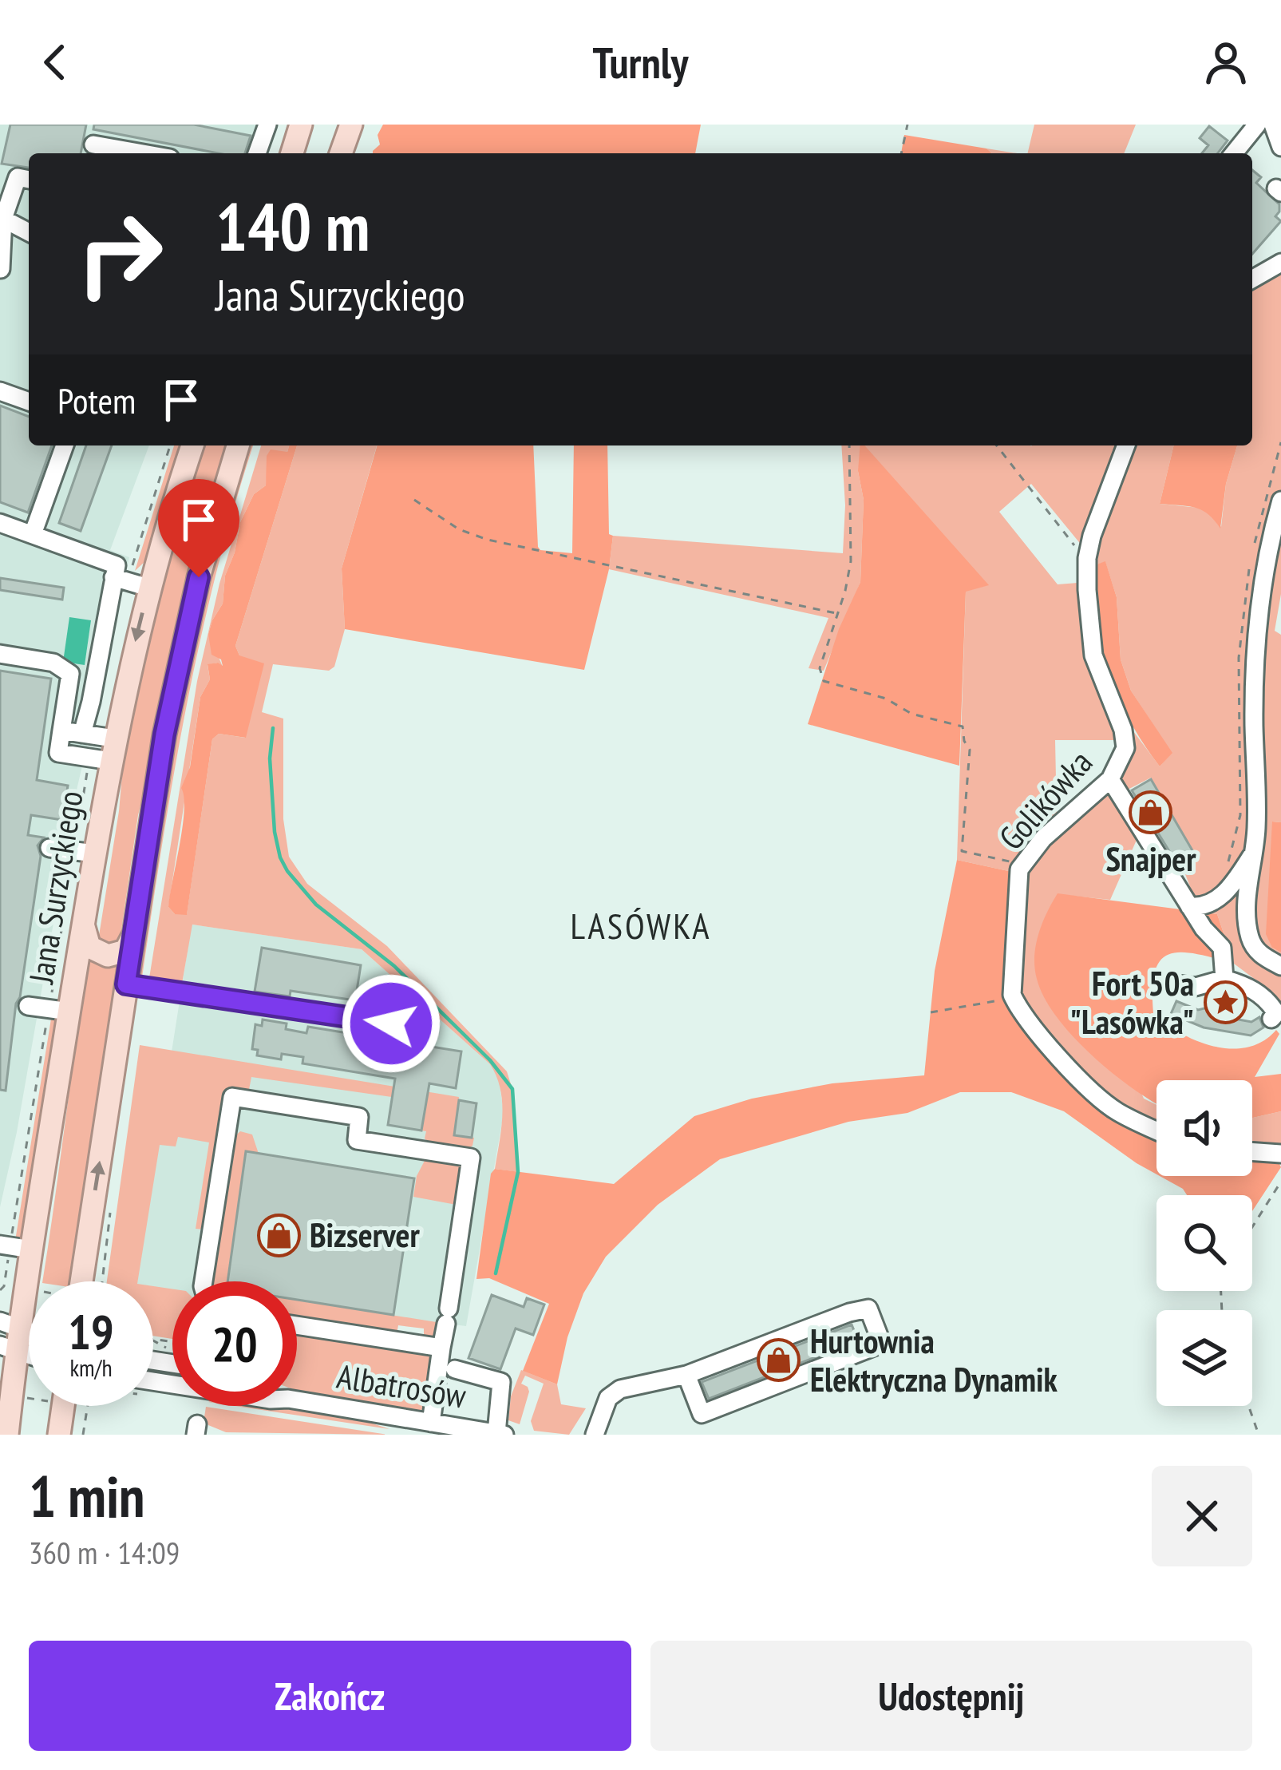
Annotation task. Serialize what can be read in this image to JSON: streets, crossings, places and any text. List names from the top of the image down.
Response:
{
  "streets": {
    "main road": ["Jana Surzyckiego"],
    "street": ["Golikówka", "Albatrosów"]
  },
  "districts": ["LASÓWKA"],
  "places": {
    "shop": ["Snajper", "Bizserver", "Hurtownia Elektryczna Dynamik"],
    "place": ["Fort 50a \"Lasówka\""]
  },
  "page": {
    "header": "Turnly",
    "turn": ["140 m", "Jana Surzyckiego"],
    "then": "Potem",
    "speed": "19 km/h",
    "limit": "20",
    "heading": ["1 min", "360 m · 14:09"],
    "buttons": ["Zakończ", "Udostępnij"]
  }
}
